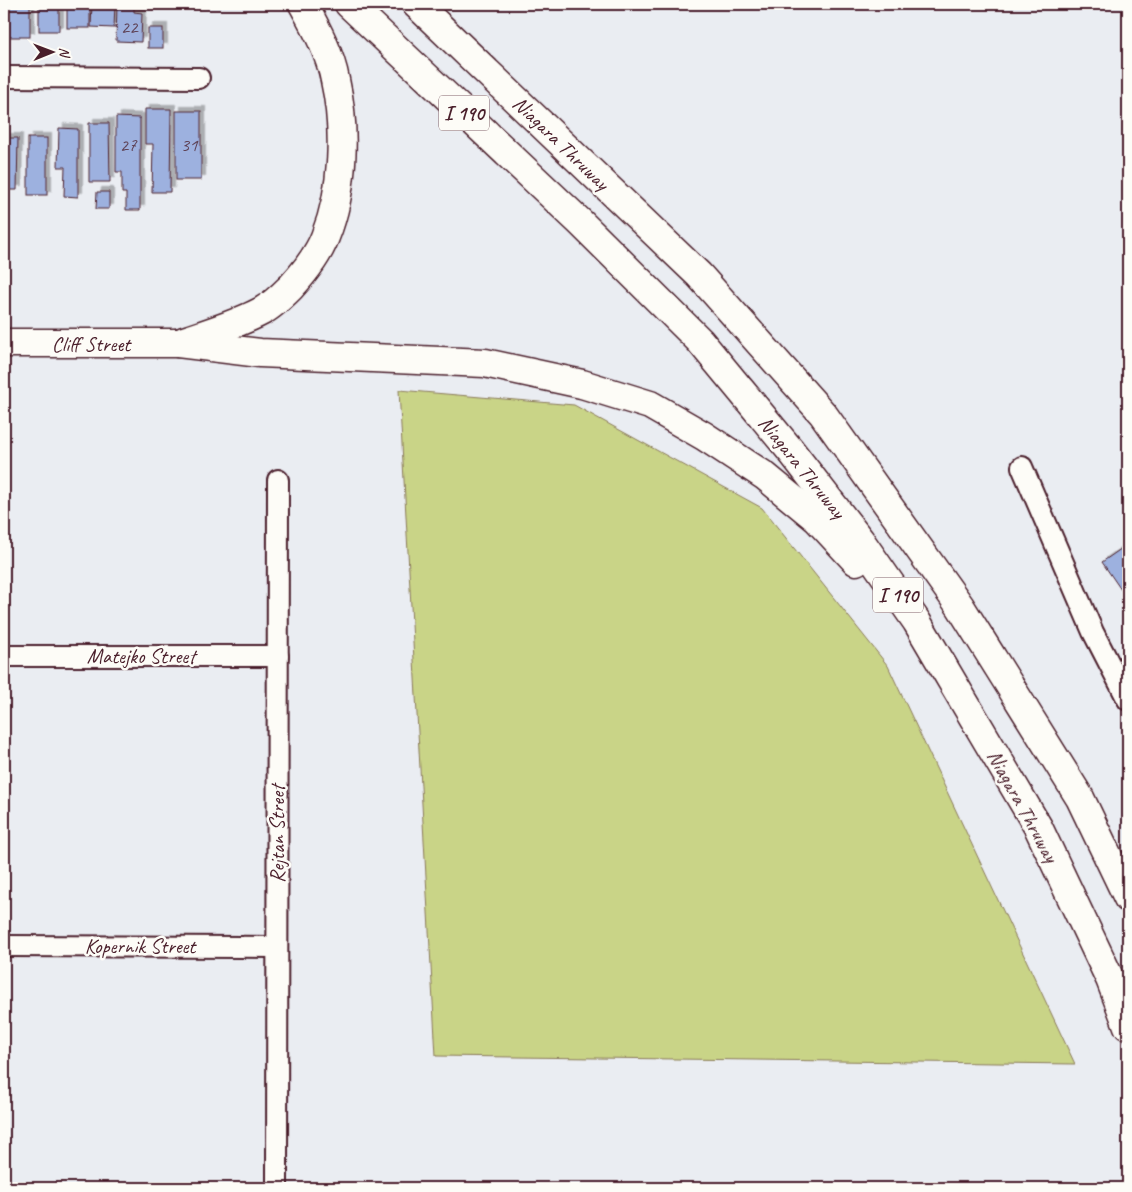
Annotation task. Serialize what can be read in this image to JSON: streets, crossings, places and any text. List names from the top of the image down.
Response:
{
  "streets": {
    "main road": ["I 190", "Niagara Thruway", "Cliff Street"],
    "street": ["Matejko Street", "Rejtan Street", "Kopernik Street"]
  },
  "crossings": [
    ["Matejko Street", "Rejtan Street"],
    ["Rejtan Street", "Kopernik Street"]
  ],
  "house_numbers": ["22", "27", "31"],
  "north": "right"
}
